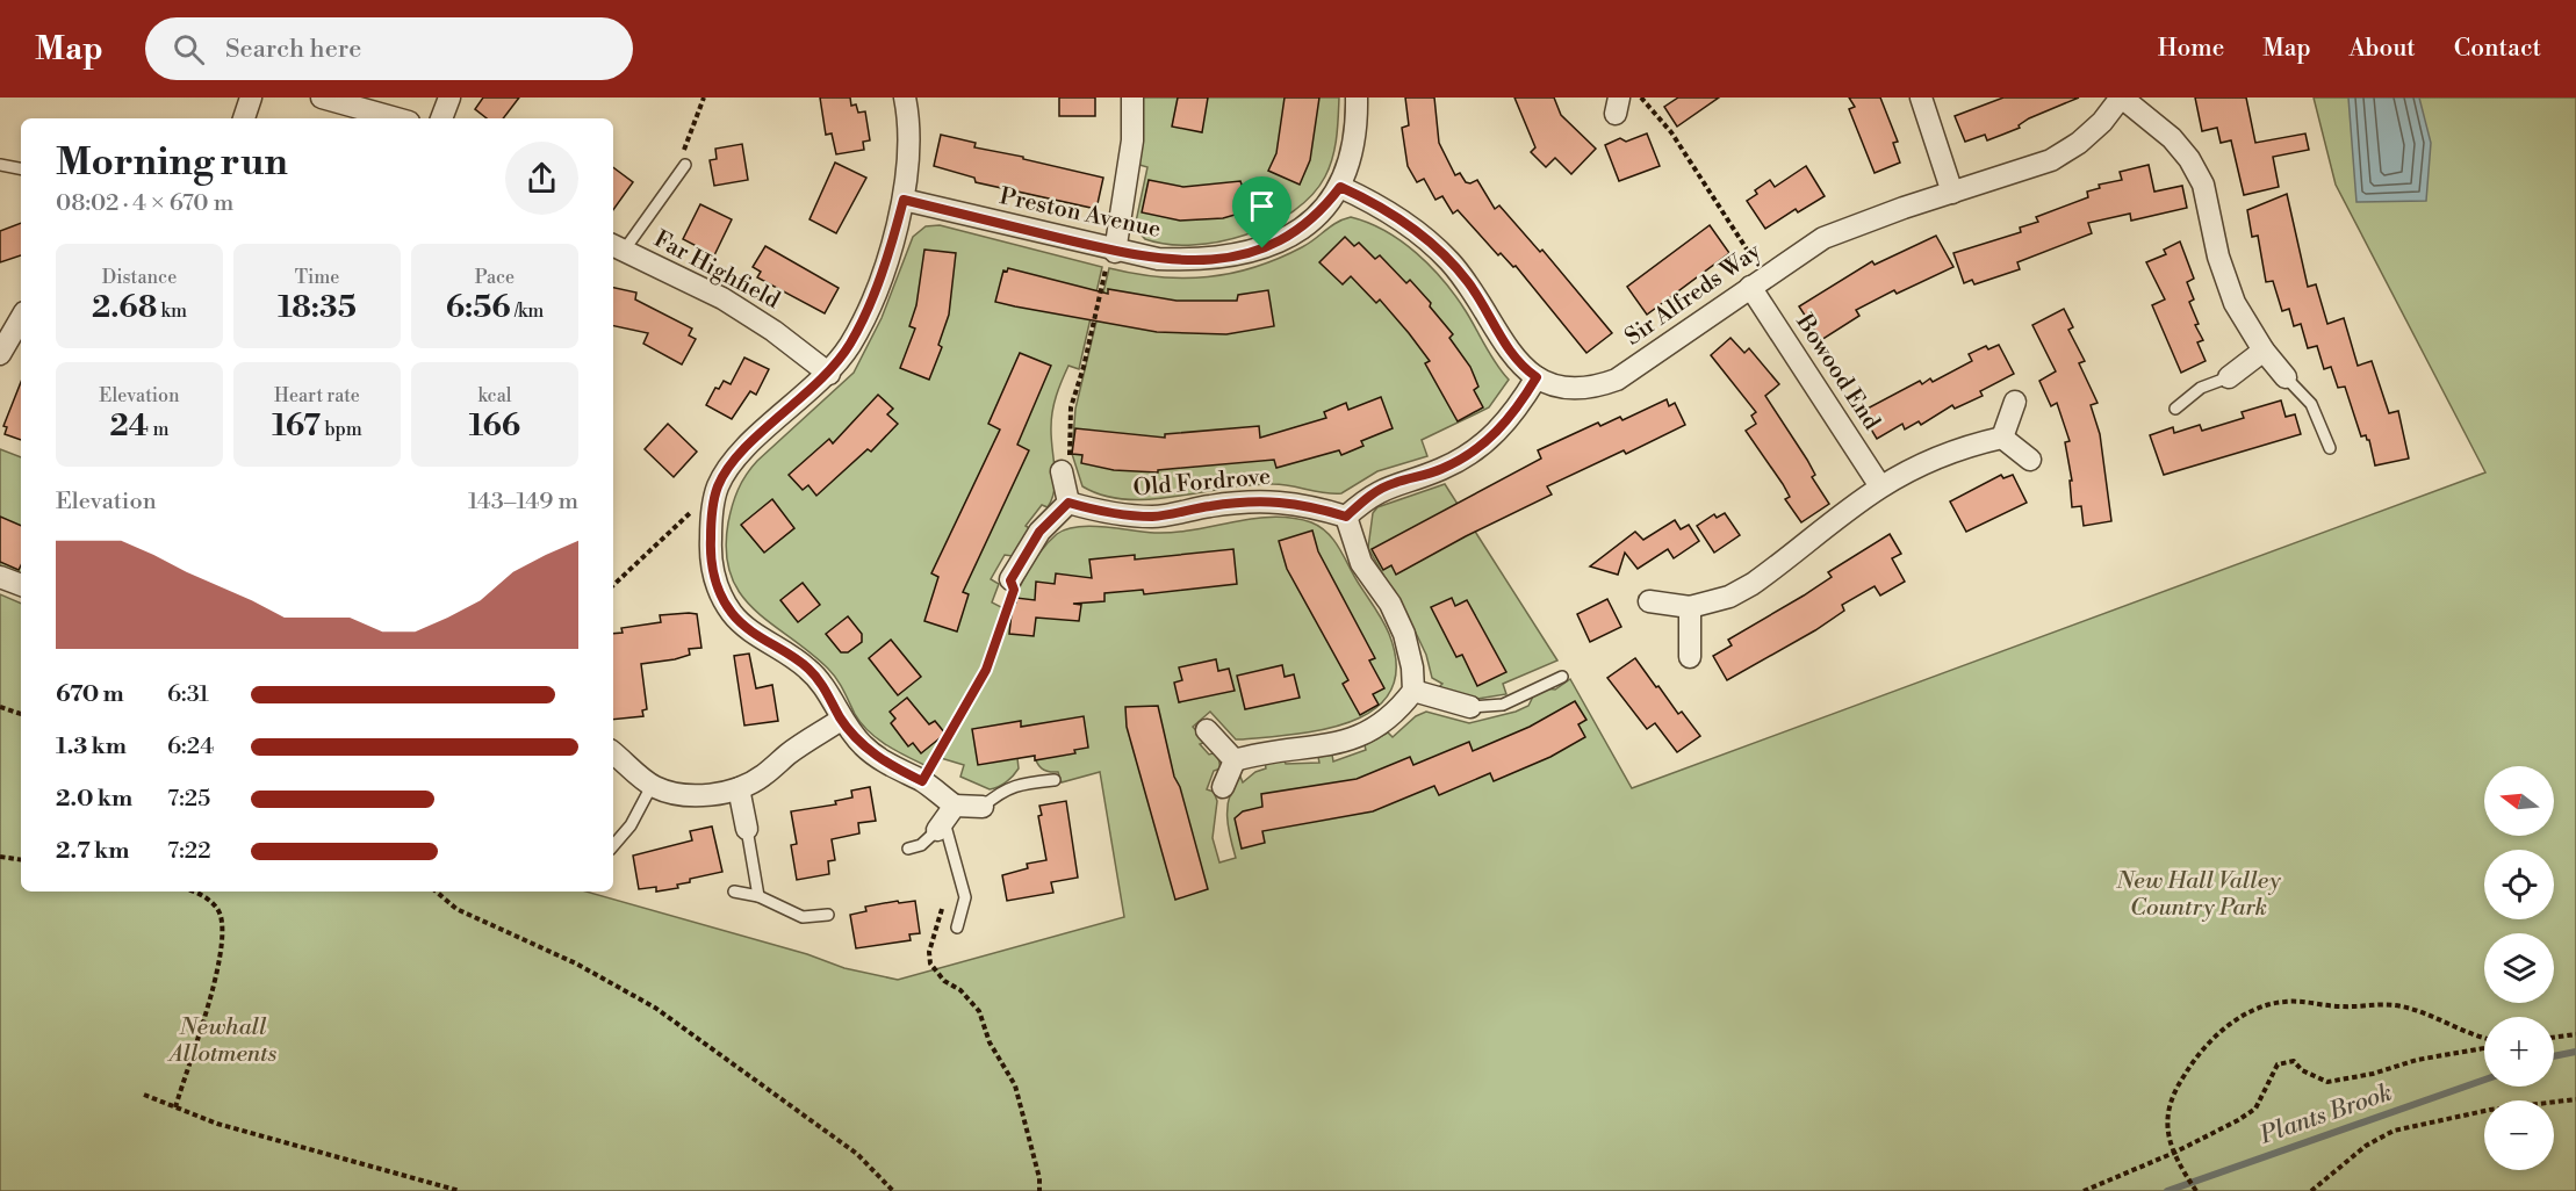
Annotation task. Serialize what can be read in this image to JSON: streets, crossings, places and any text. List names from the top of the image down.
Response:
{
  "streets": {
    "street": [
      "Preston Avenue",
      "Far Highfield",
      "Sir Alfreds Way",
      "Bowood End",
      "Old Fordrove"
    ]
  },
  "crossings": [
    ["Preston Avenue", "Sir Alfreds Way"],
    ["Sir Alfreds Way", "Bowood End"]
  ],
  "water": ["Plants Brook"],
  "parks": ["New Hall Valley Country Park", "Newhall Allotments"],
  "north": "left",
  "page": {
    "header": "Map",
    "search": "Search here",
    "nav": [
      "Home",
      "Map",
      "About",
      "Contact"
    ],
    "heading": ["Morning run", "08:02 · 4 × 670 m"],
    "stats": [
      ["Distance", "2.68 km"],
      ["Time", "18:35"],
      ["Pace", "6:56 /km"],
      ["Elevation", "24 m"],
      ["Heart rate", "167 bpm"],
      ["kcal", "166"]
    ],
    "chart": ["Elevation", "143–149 m"],
    "list": [
      {
        "name": "670 m",
        "note": "6:31"
      },
      {
        "name": "1.3 km",
        "note": "6:24"
      },
      {
        "name": "2.0 km",
        "note": "7:25"
      },
      {
        "name": "2.7 km",
        "note": "7:22"
      }
    ],
    "map_buttons": ["+", "−"]
  }
}
